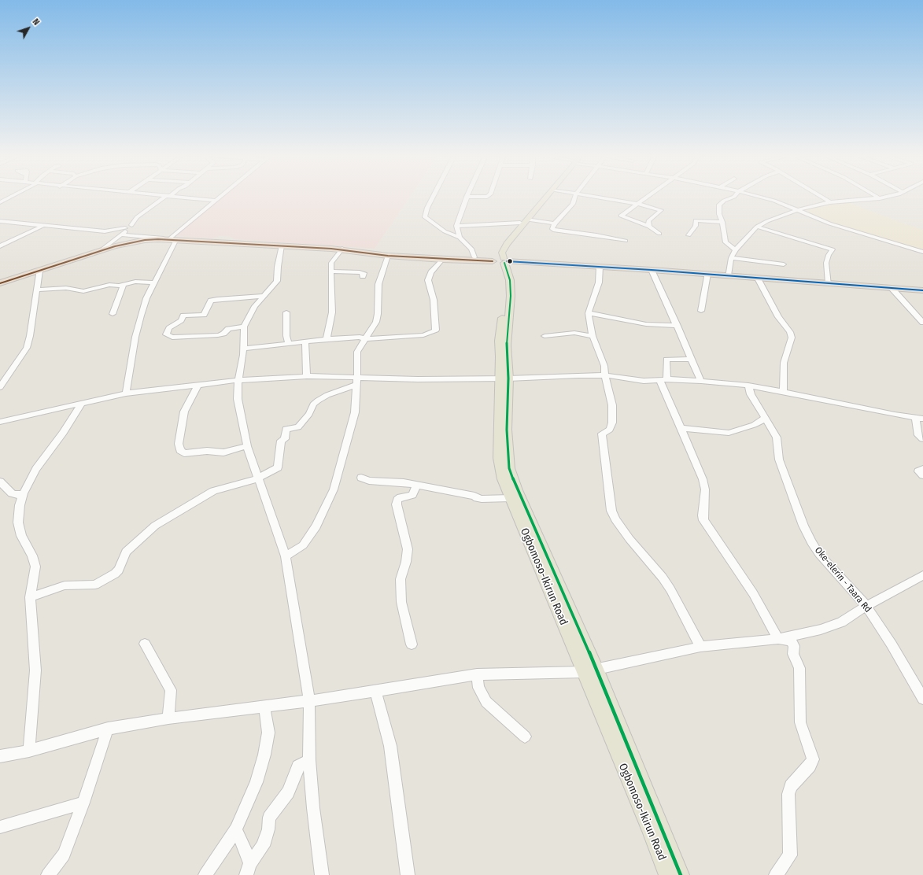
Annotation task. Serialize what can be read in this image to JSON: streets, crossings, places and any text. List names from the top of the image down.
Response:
{
  "streets": {
    "main road": ["Ogbomoso-Ikirun Road"],
    "street": ["Oke-elerin - Taara Rd"]
  },
  "north": "top right"
}
